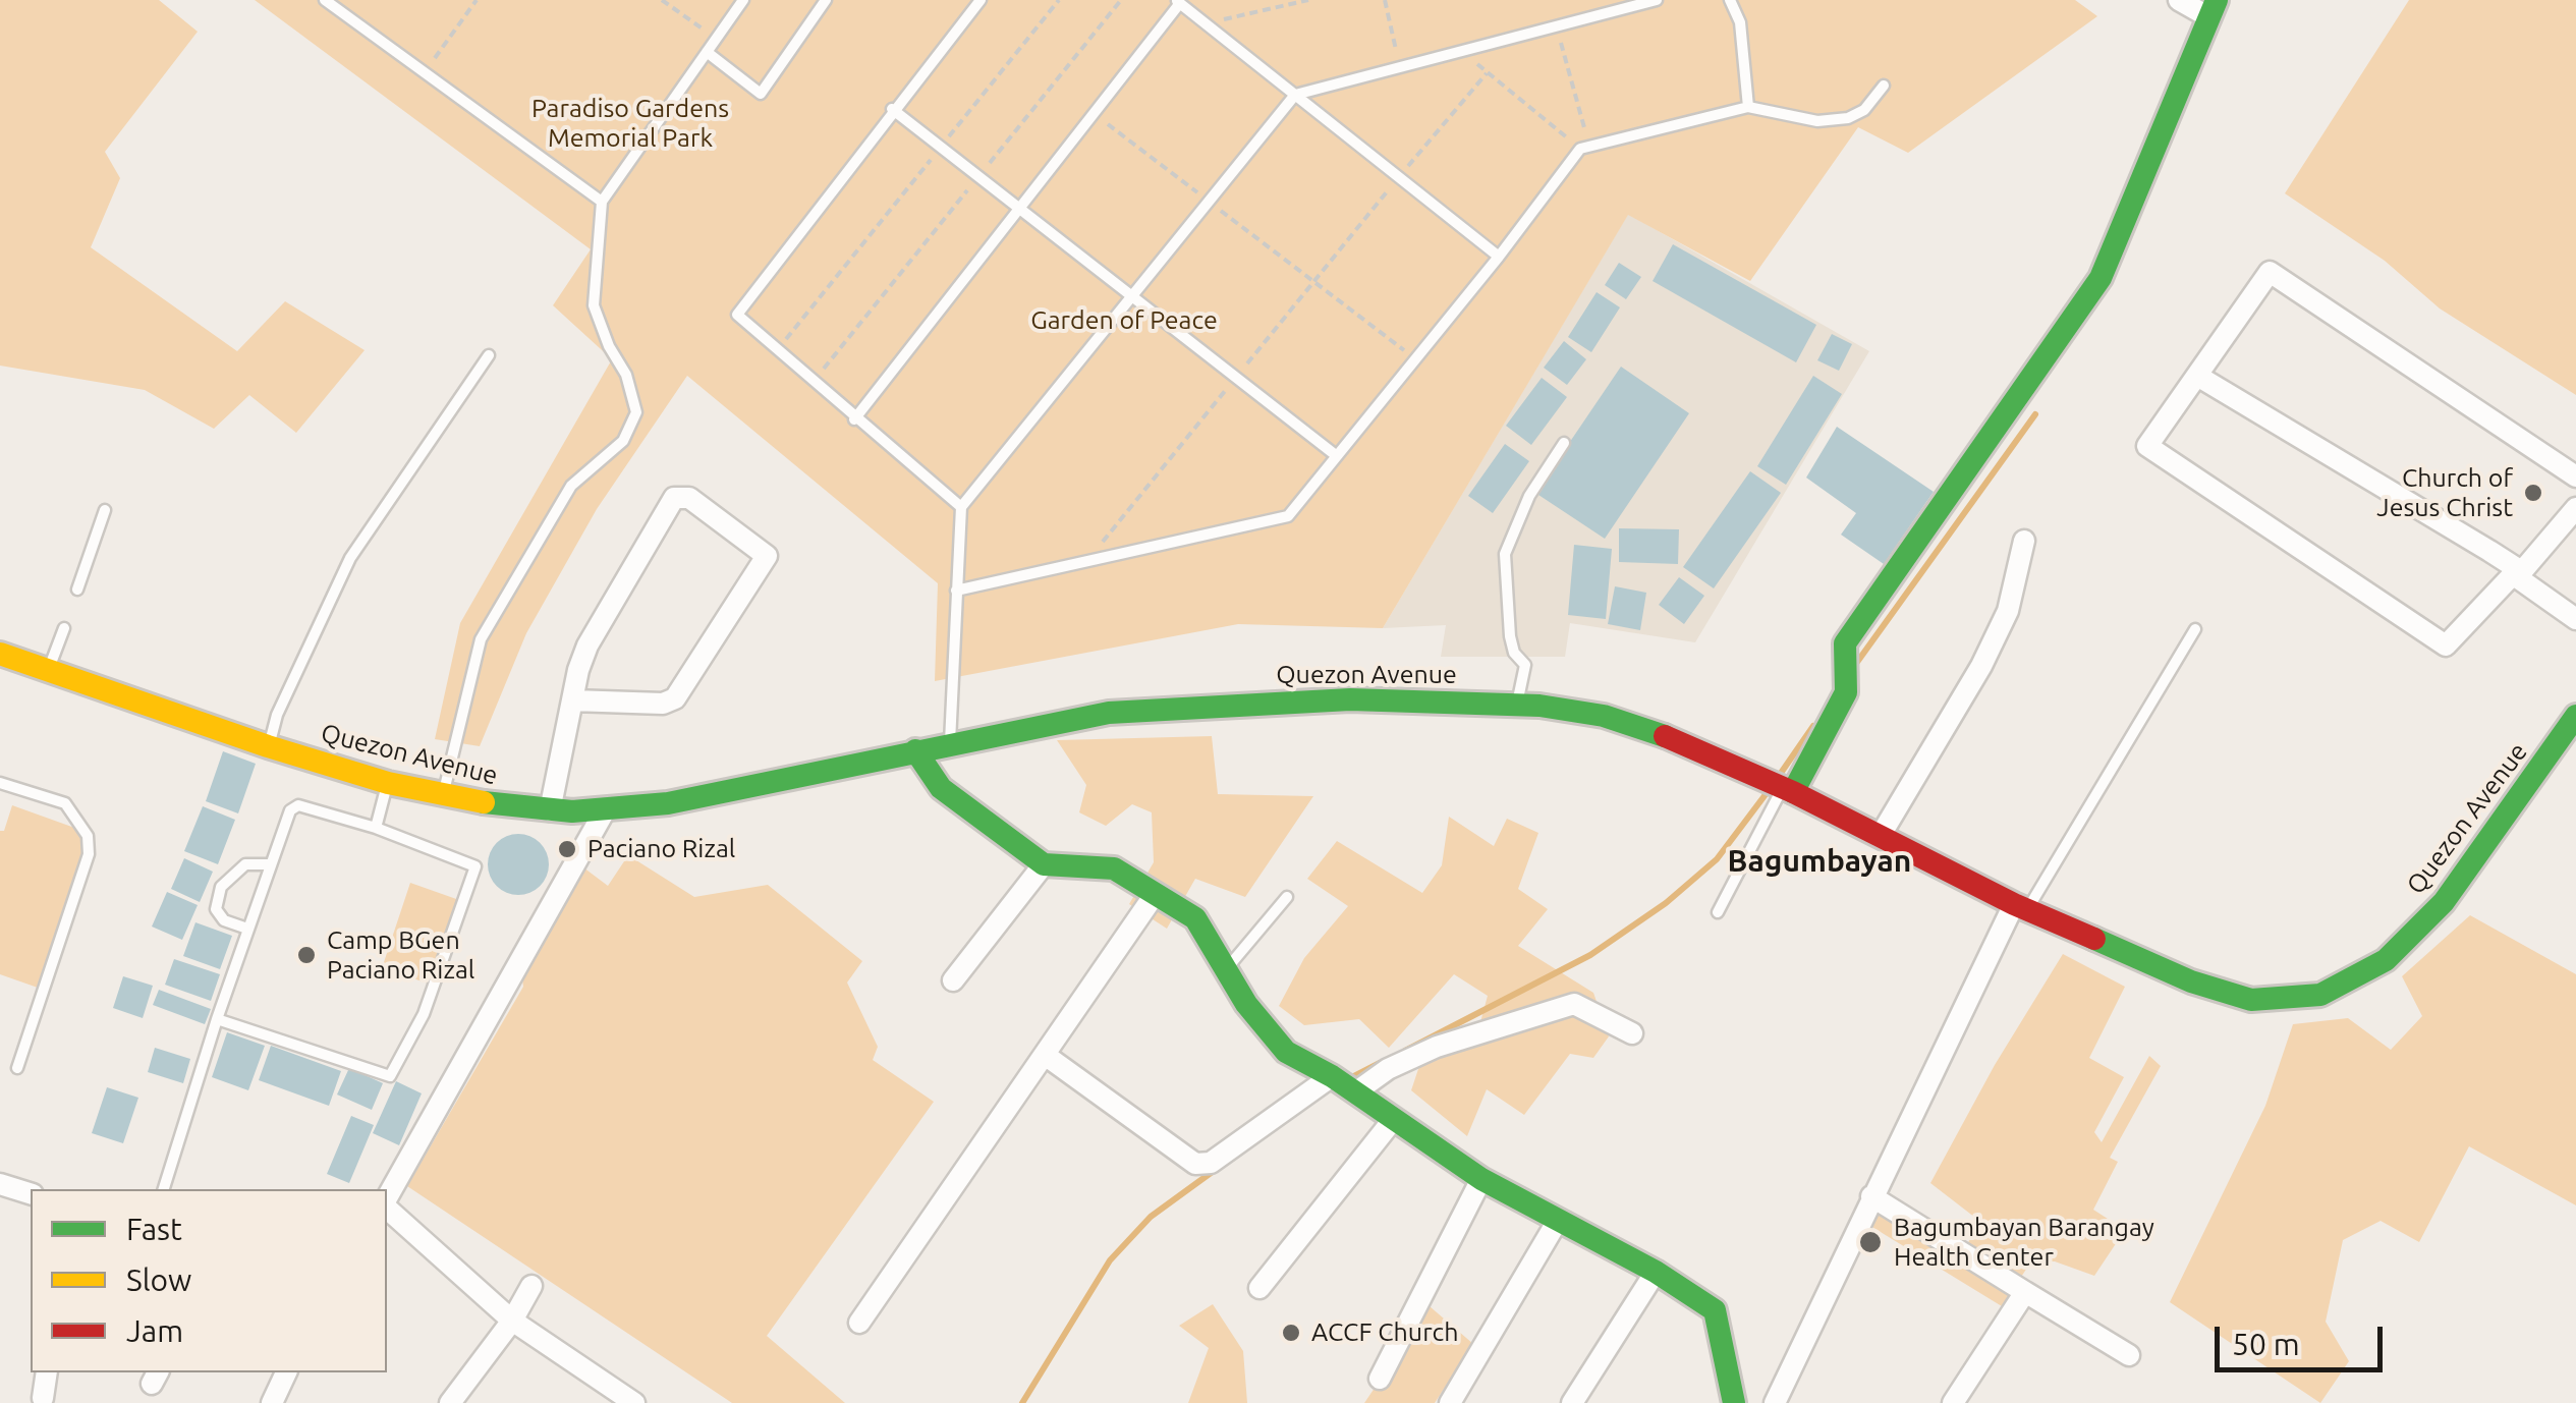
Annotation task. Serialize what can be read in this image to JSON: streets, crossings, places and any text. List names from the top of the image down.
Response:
{
  "streets": {
    "main road": ["Quezon Avenue"]
  },
  "districts": ["Bagumbayan"],
  "parks": ["Paradiso Gardens Memorial Park", "Garden of Peace"],
  "places": [
    "Church of Jesus Christ",
    "Paciano Rizal",
    "Camp BGen Paciano Rizal",
    "Bagumbayan Barangay Health Center",
    "ACCF Church"
  ],
  "legend": ["Fast", "Slow", "Jam"],
  "scale_bar": "50 m"
}
